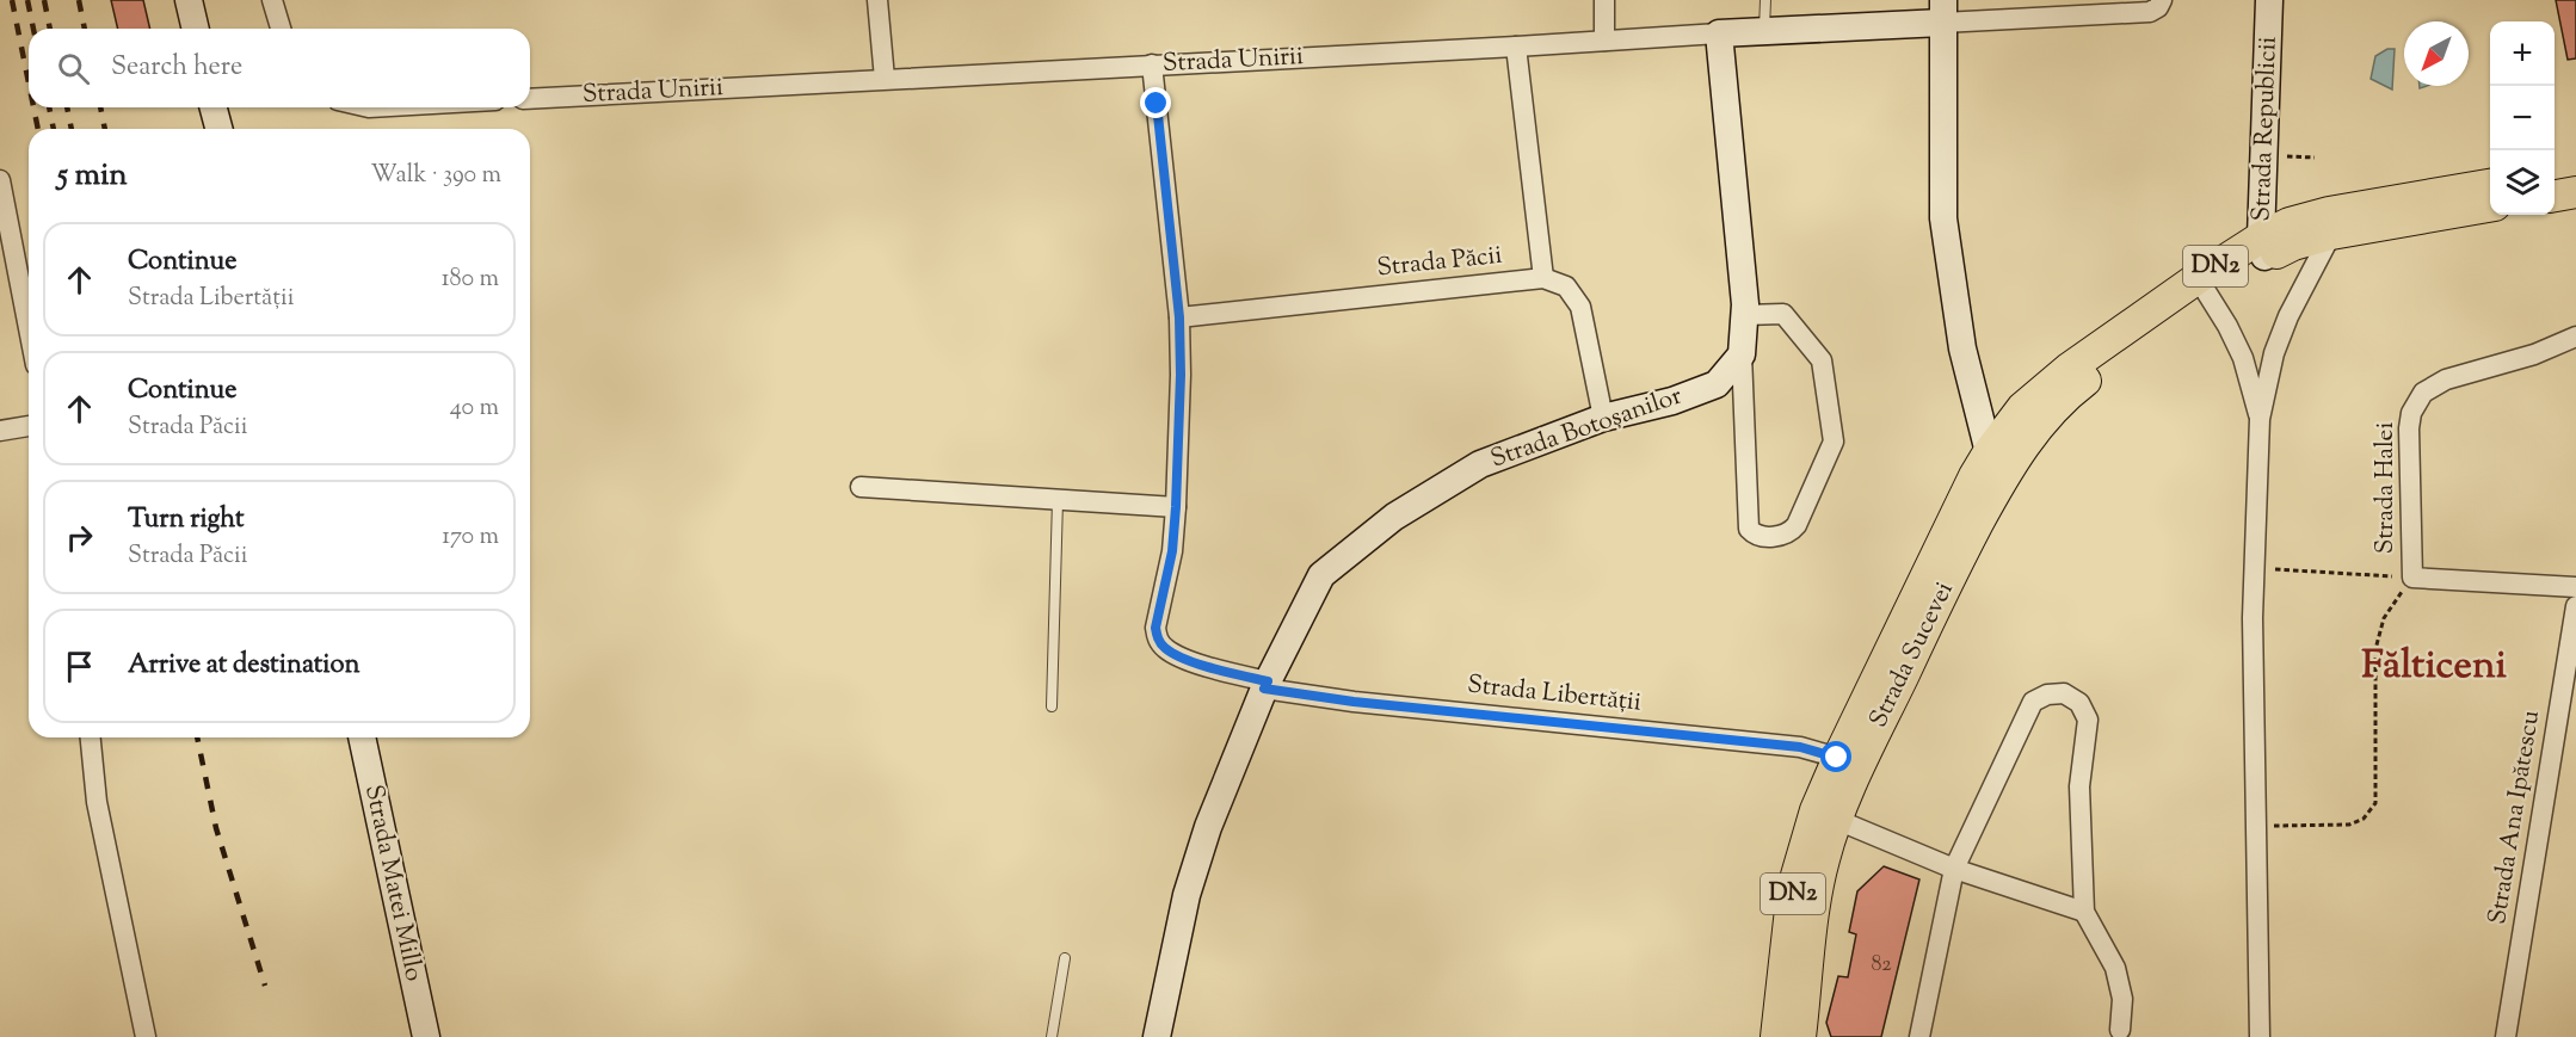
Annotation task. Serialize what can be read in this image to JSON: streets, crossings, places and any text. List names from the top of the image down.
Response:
{
  "streets": {
    "main road": ["DN2", "Strada Sucevei"],
    "street": [
      "Strada Unirii",
      "Strada Republicii",
      "Strada Păcii",
      "Strada Botoșanilor",
      "Strada Halei",
      "Strada Libertății",
      "Strada Ana Ipătescu",
      "Strada Matei Millo"
    ]
  },
  "crossings": [
    ["Strada Republicii", "DN2"],
    ["DN2", "Strada Sucevei"],
    ["Strada Botoșanilor", "Strada Libertății"],
    ["Strada Sucevei", "Strada Libertății"]
  ],
  "districts": ["Fălticeni"],
  "house_numbers": ["82"],
  "north": "bottom left",
  "page": {
    "map_buttons": ["+", "−"],
    "search": "Search here",
    "heading": ["5 min", "Walk · 390 m"],
    "list": [
      ["Continue", "Strada Libertății", "180 m"],
      ["Continue", "Strada Păcii", "40 m"],
      ["Turn right", "Strada Păcii", "170 m"],
      "Arrive at destination"
    ]
  }
}
